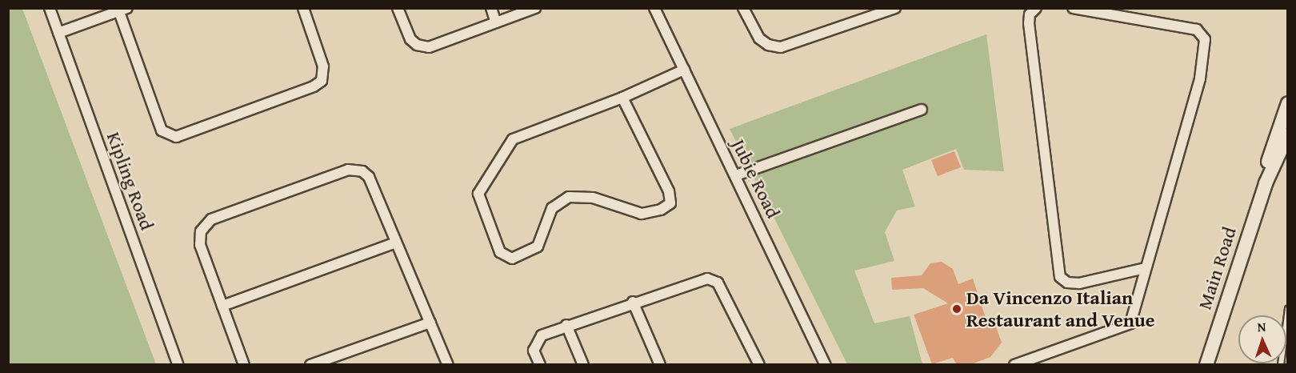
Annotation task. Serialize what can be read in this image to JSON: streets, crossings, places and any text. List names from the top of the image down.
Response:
{
  "streets": {
    "street": ["Jubie Road", "Kipling Road", "Main Road"]
  },
  "places": ["Da Vincenzo Italian Restaurant and Venue"],
  "north": "top"
}
